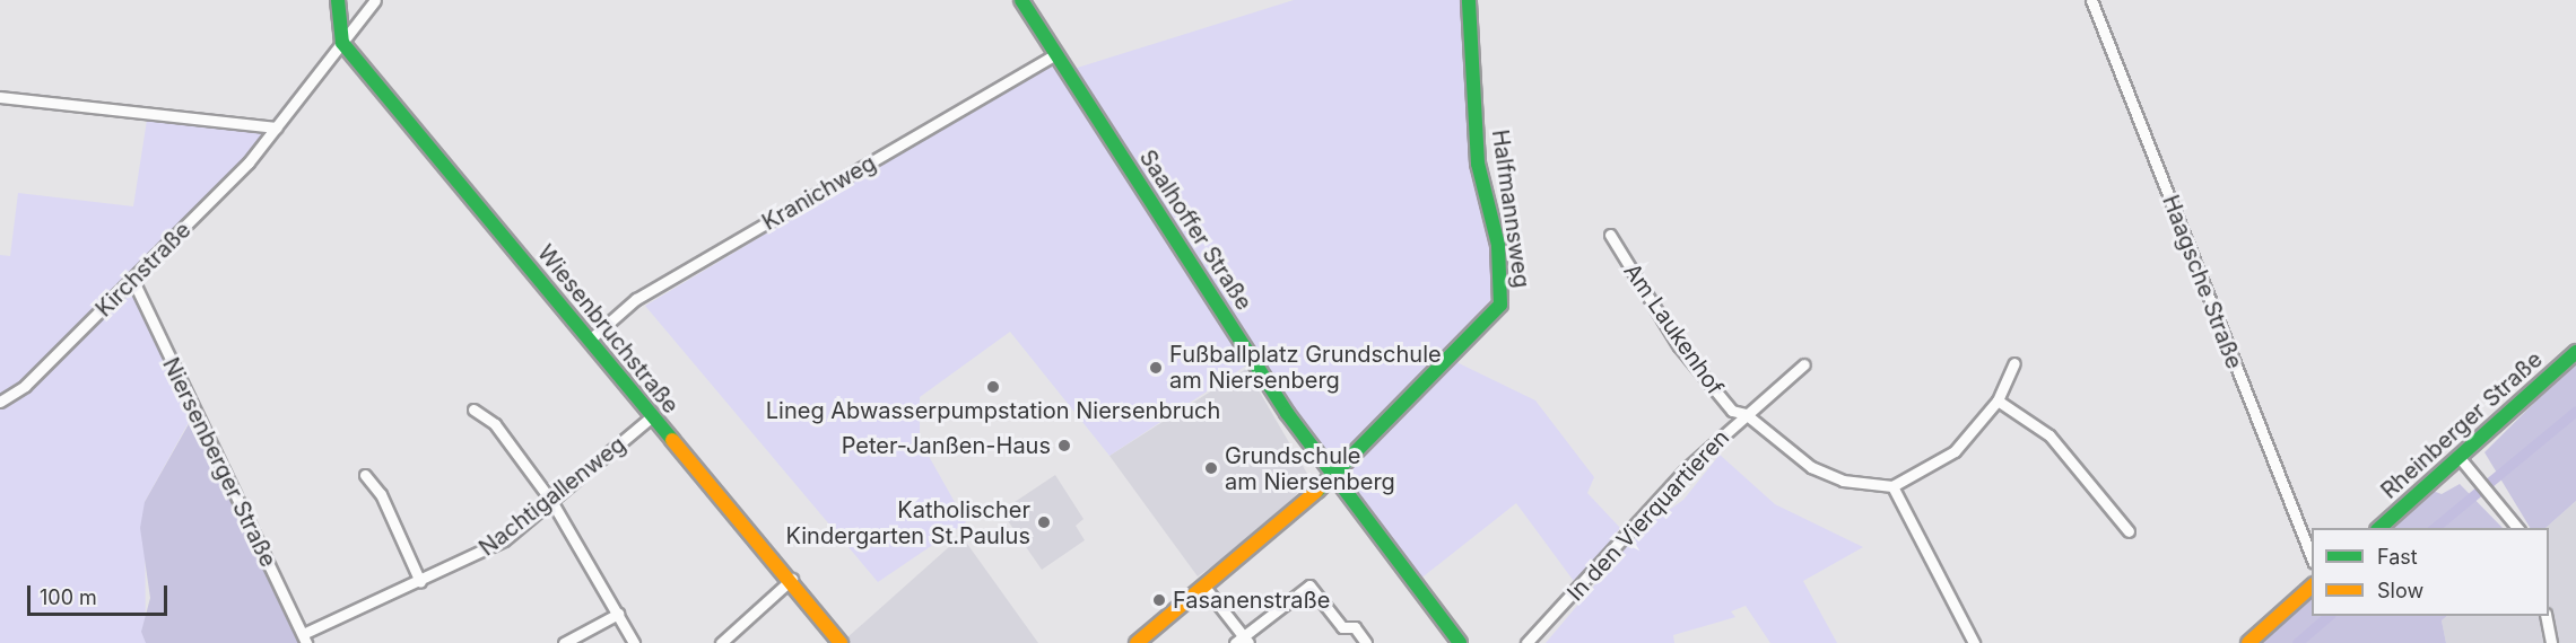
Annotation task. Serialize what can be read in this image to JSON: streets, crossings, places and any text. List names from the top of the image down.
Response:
{
  "streets": {
    "street": [
      "Kranichweg",
      "Halfmannsweg",
      "Saalhoffer Straße",
      "Kirchstraße",
      "Haagsche Straße",
      "Wiesenbruchstraße",
      "Am Laukenhof",
      "Rheinberger Straße",
      "Niersenberger Straße",
      "Nachtigallenweg",
      "In den Vierquartieren"
    ]
  },
  "crossings": [
    ["Kranichweg", "Saalhoffer Straße"],
    ["Kranichweg", "Wiesenbruchstraße"],
    ["Halfmannsweg", "Saalhoffer Straße"],
    ["Kirchstraße", "Wiesenbruchstraße"],
    ["Kirchstraße", "Niersenberger Straße"],
    ["Wiesenbruchstraße", "Nachtigallenweg"],
    ["Am Laukenhof", "In den Vierquartieren"],
    ["Niersenberger Straße", "Nachtigallenweg"]
  ],
  "places": [
    "Fußballplatz Grundschule am Niersenberg",
    "Lineg Abwasserpumpstation Niersenbruch",
    "Peter-Janßen-Haus",
    "Grundschule am Niersenberg",
    "Katholischer Kindergarten St.Paulus",
    "Fasanenstraße"
  ],
  "legend": ["Fast", "Slow"],
  "scale_bar": "100 m"
}
